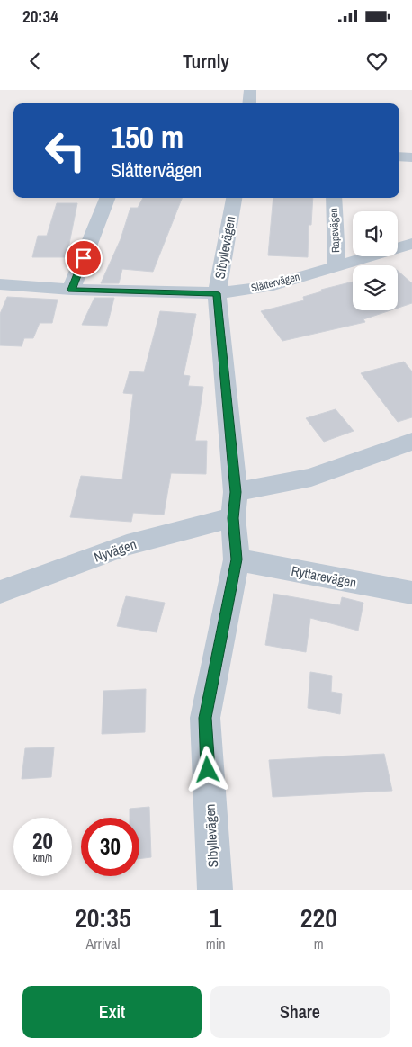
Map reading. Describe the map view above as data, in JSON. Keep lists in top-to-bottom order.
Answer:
{
  "streets": {
    "street": [
      "Rapsvägen",
      "Sibyllevägen",
      "Slåttervägen",
      "Nyvägen",
      "Ryttarevägen"
    ]
  },
  "crossings": [
    ["Rapsvägen", "Slåttervägen"],
    ["Sibyllevägen", "Slåttervägen"],
    ["Sibyllevägen", "Nyvägen"],
    ["Sibyllevägen", "Ryttarevägen"]
  ],
  "page": {
    "status": "20:34",
    "header": "Turnly",
    "turn": ["150 m", "Slåttervägen"],
    "speed": "20 km/h",
    "limit": "30",
    "eta": [
      "20:35",
      "Arrival",
      "1",
      "min",
      "220",
      "m"
    ],
    "buttons": ["Exit", "Share"]
  }
}
